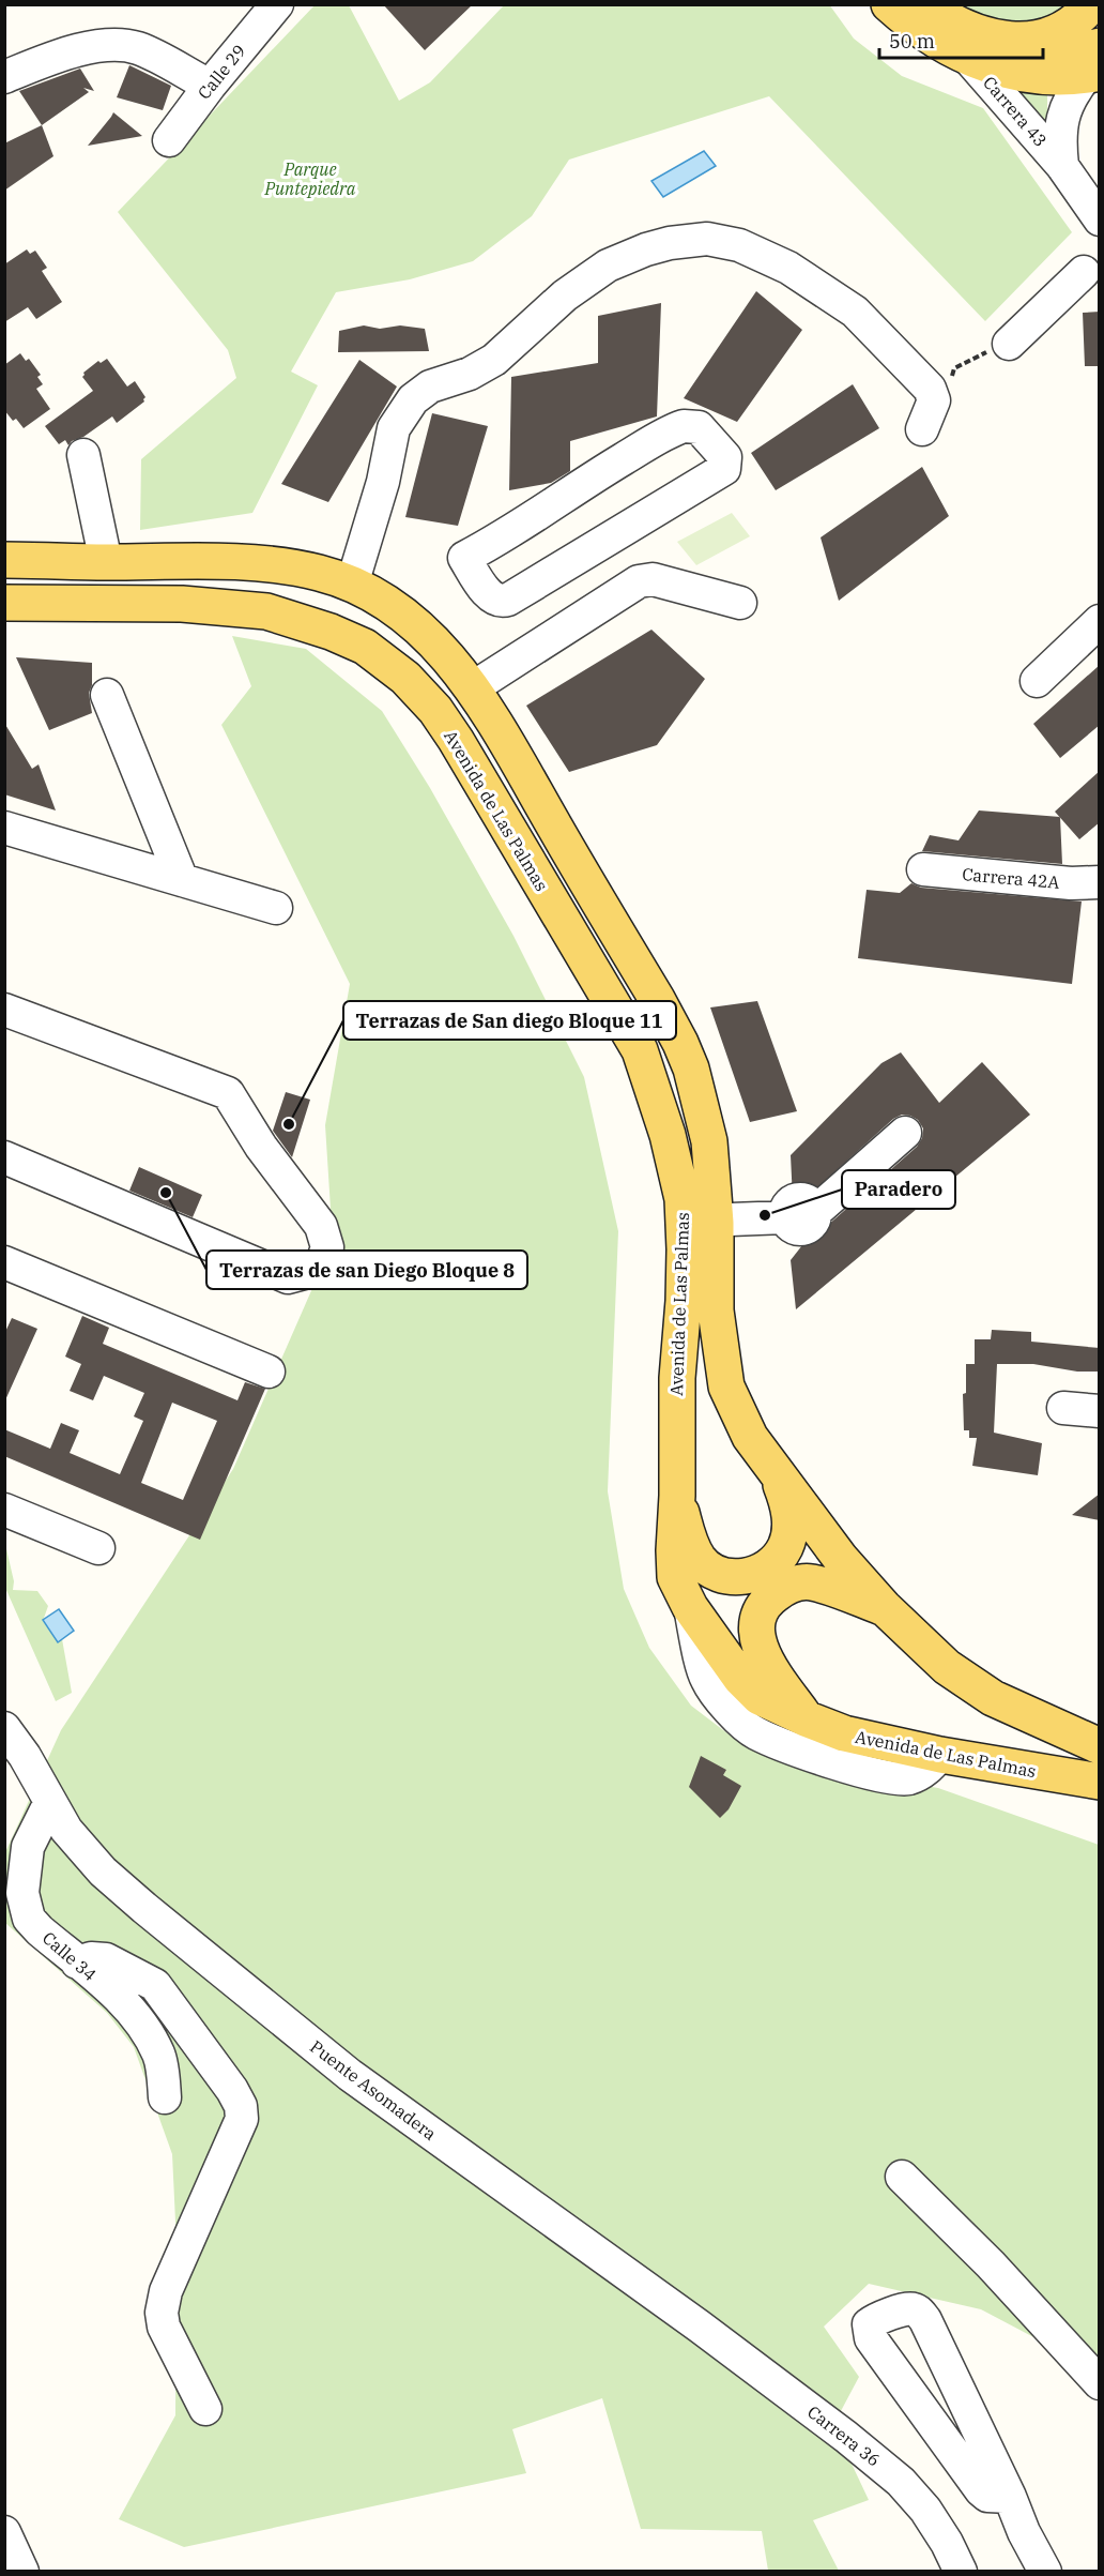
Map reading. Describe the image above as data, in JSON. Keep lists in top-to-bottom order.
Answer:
{
  "streets": {
    "main road": ["Avenida de Las Palmas"],
    "street": [
      "Calle 29",
      "Carrera 43",
      "Carrera 42A",
      "Calle 34",
      "Puente Asomadera",
      "Carrera 36"
    ]
  },
  "crossings": [
    ["Calle 34", "Puente Asomadera"],
    ["Puente Asomadera", "Carrera 36"]
  ],
  "parks": ["Parque Puntepiedra"],
  "places": ["Terrazas de San diego Bloque 11", "Terrazas de san Diego Bloque 8", "Paradero"],
  "scale_bar": "50 m"
}
